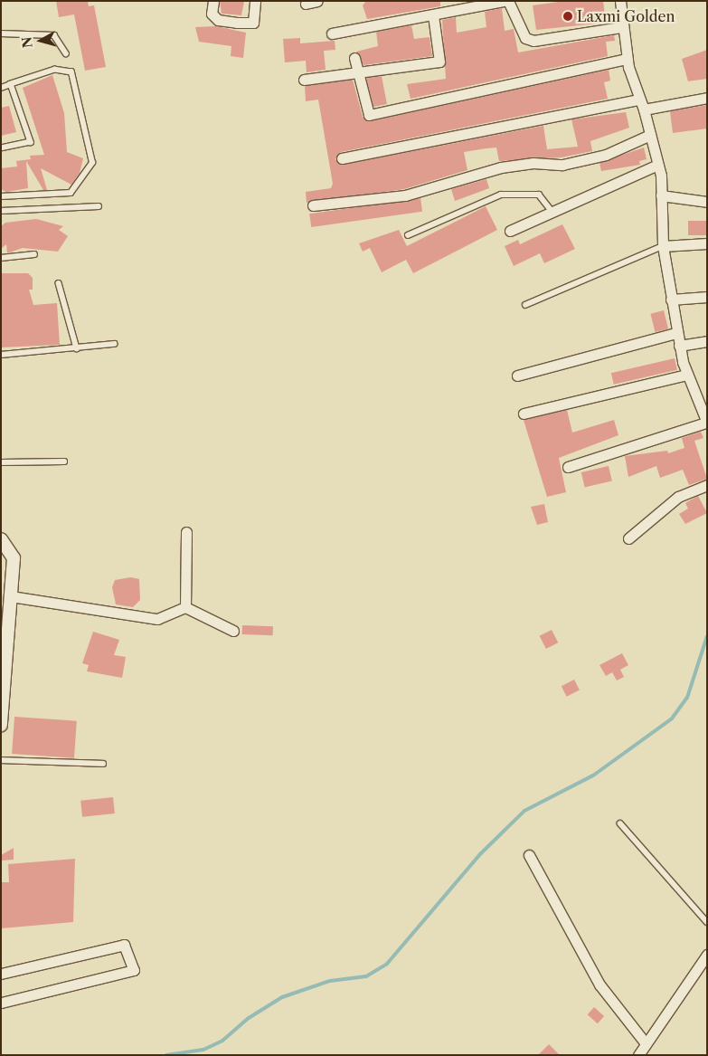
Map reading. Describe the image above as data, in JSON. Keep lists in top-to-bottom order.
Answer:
{
  "places": ["Laxmi Golden"],
  "north": "left"
}
